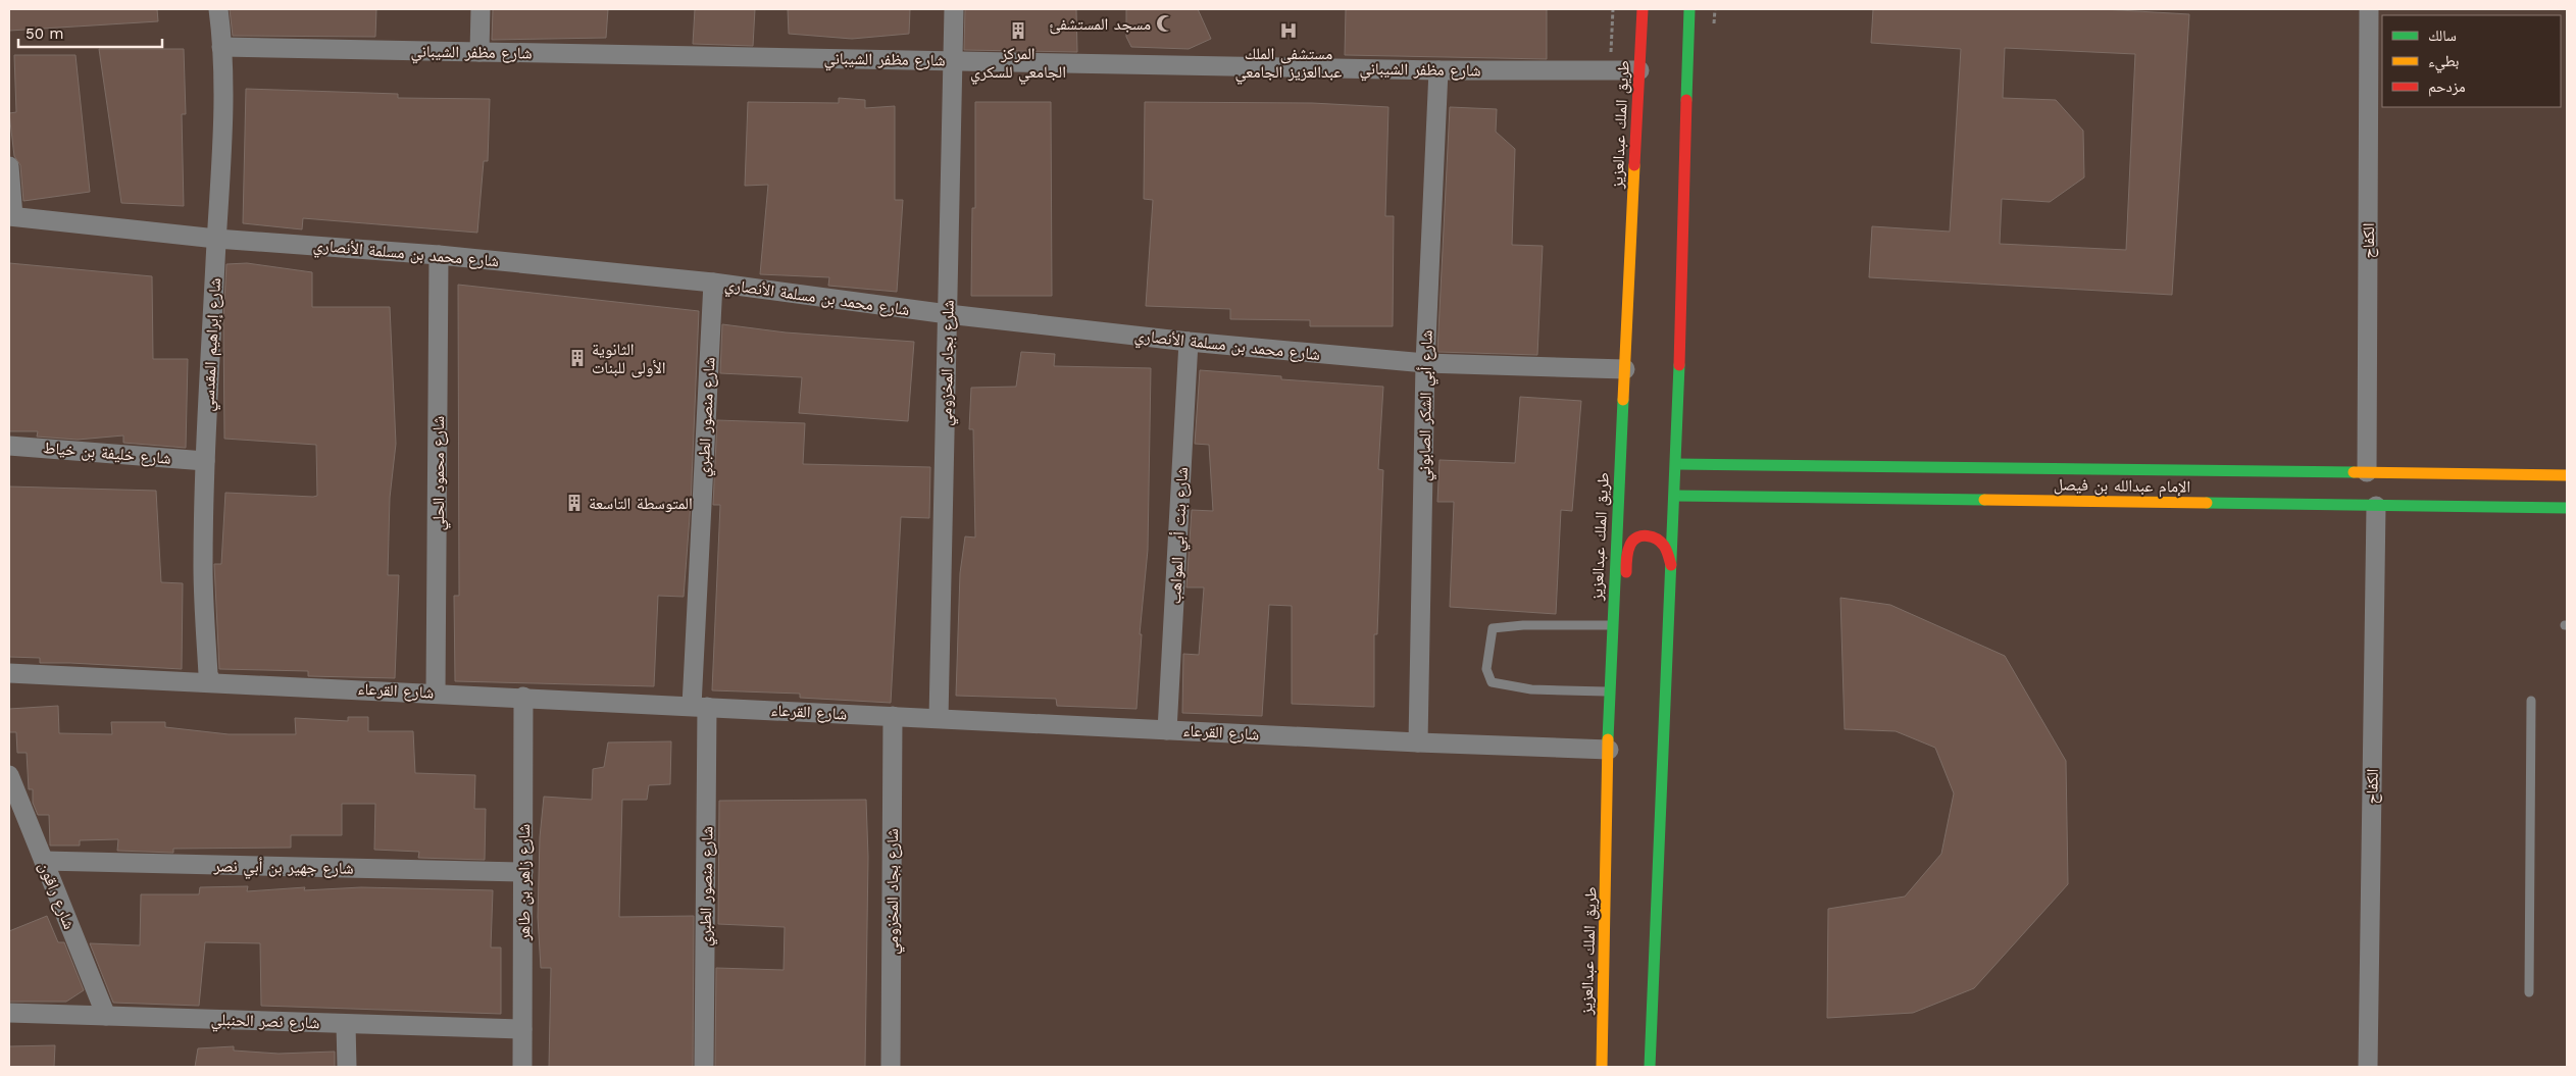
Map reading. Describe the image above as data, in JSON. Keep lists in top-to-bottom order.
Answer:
{
  "streets": {
    "main road": ["طريق الملك عبدالعزيز", "الإمام عبدالله بن فيصل"],
    "street": [
      "شارع مظفر الشيباني",
      "الكفاح",
      "شارع محمد بن مسلمة الأنصاري",
      "شارع إبراهيم المقدسي",
      "شلرع بجاد المخزومي",
      "شارع أبي الشكر الصابوني",
      "شارع منصور الطبري",
      "شارع خليفة بن خياط",
      "شارع محمود الحلي",
      "شارع بنت أبي المواهب",
      "شارع القرعاء",
      "شارع جهير بن أبي نصر",
      "شارع زاهر بن طاهر",
      "شارع بجاد المخزومي",
      "شارع راقون",
      "شارع نصر الحنبلي"
    ]
  },
  "crossings": [
    ["شارع مظفر الشيباني", "طريق الملك عبدالعزيز"],
    ["شارع مظفر الشيباني", "شارع إبراهيم المقدسي"],
    ["شارع مظفر الشيباني", "شلرع بجاد المخزومي"],
    ["شارع مظفر الشيباني", "شارع أبي الشكر الصابوني"],
    ["طريق الملك عبدالعزيز", "شارع محمد بن مسلمة الأنصاري"],
    ["طريق الملك عبدالعزيز", "شارع القرعاء"],
    ["الكفاح", "الإمام عبدالله بن فيصل"],
    ["شارع محمد بن مسلمة الأنصاري", "شارع إبراهيم المقدسي"],
    ["شارع محمد بن مسلمة الأنصاري", "شلرع بجاد المخزومي"],
    ["شارع محمد بن مسلمة الأنصاري", "شارع أبي الشكر الصابوني"],
    ["شارع محمد بن مسلمة الأنصاري", "شارع منصور الطبري"],
    ["شارع محمد بن مسلمة الأنصاري", "شارع محمود الحلي"],
    ["شارع محمد بن مسلمة الأنصاري", "شارع بنت أبي المواهب"],
    ["شارع إبراهيم المقدسي", "شارع خليفة بن خياط"],
    ["شارع إبراهيم المقدسي", "شارع القرعاء"],
    ["شلرع بجاد المخزومي", "شارع القرعاء"],
    ["شارع أبي الشكر الصابوني", "شارع القرعاء"],
    ["شارع منصور الطبري", "شارع القرعاء"],
    ["شارع محمود الحلي", "شارع القرعاء"],
    ["شارع بنت أبي المواهب", "شارع القرعاء"],
    ["شارع القرعاء", "شارع زاهر بن طاهر"],
    ["شارع القرعاء", "شارع بجاد المخزومي"],
    ["شارع جهير بن أبي نصر", "شارع زاهر بن طاهر"],
    ["شارع جهير بن أبي نصر", "شارع راقون"],
    ["شارع زاهر بن طاهر", "شارع نصر الحنبلي"],
    ["شارع راقون", "شارع نصر الحنبلي"]
  ],
  "places": {
    "mosque": ["مسجد المستشفئ"],
    "building": ["المركز الجامعي للسكري", "الثانوية الأولى للبنات", "المتوسطة التاسعة"],
    "hospital": ["مستشفى الملك عبدالعزيز الجامعي"]
  },
  "legend": ["سالك", "بطيء", "مزدحم"],
  "scale_bar": "50 m"
}
